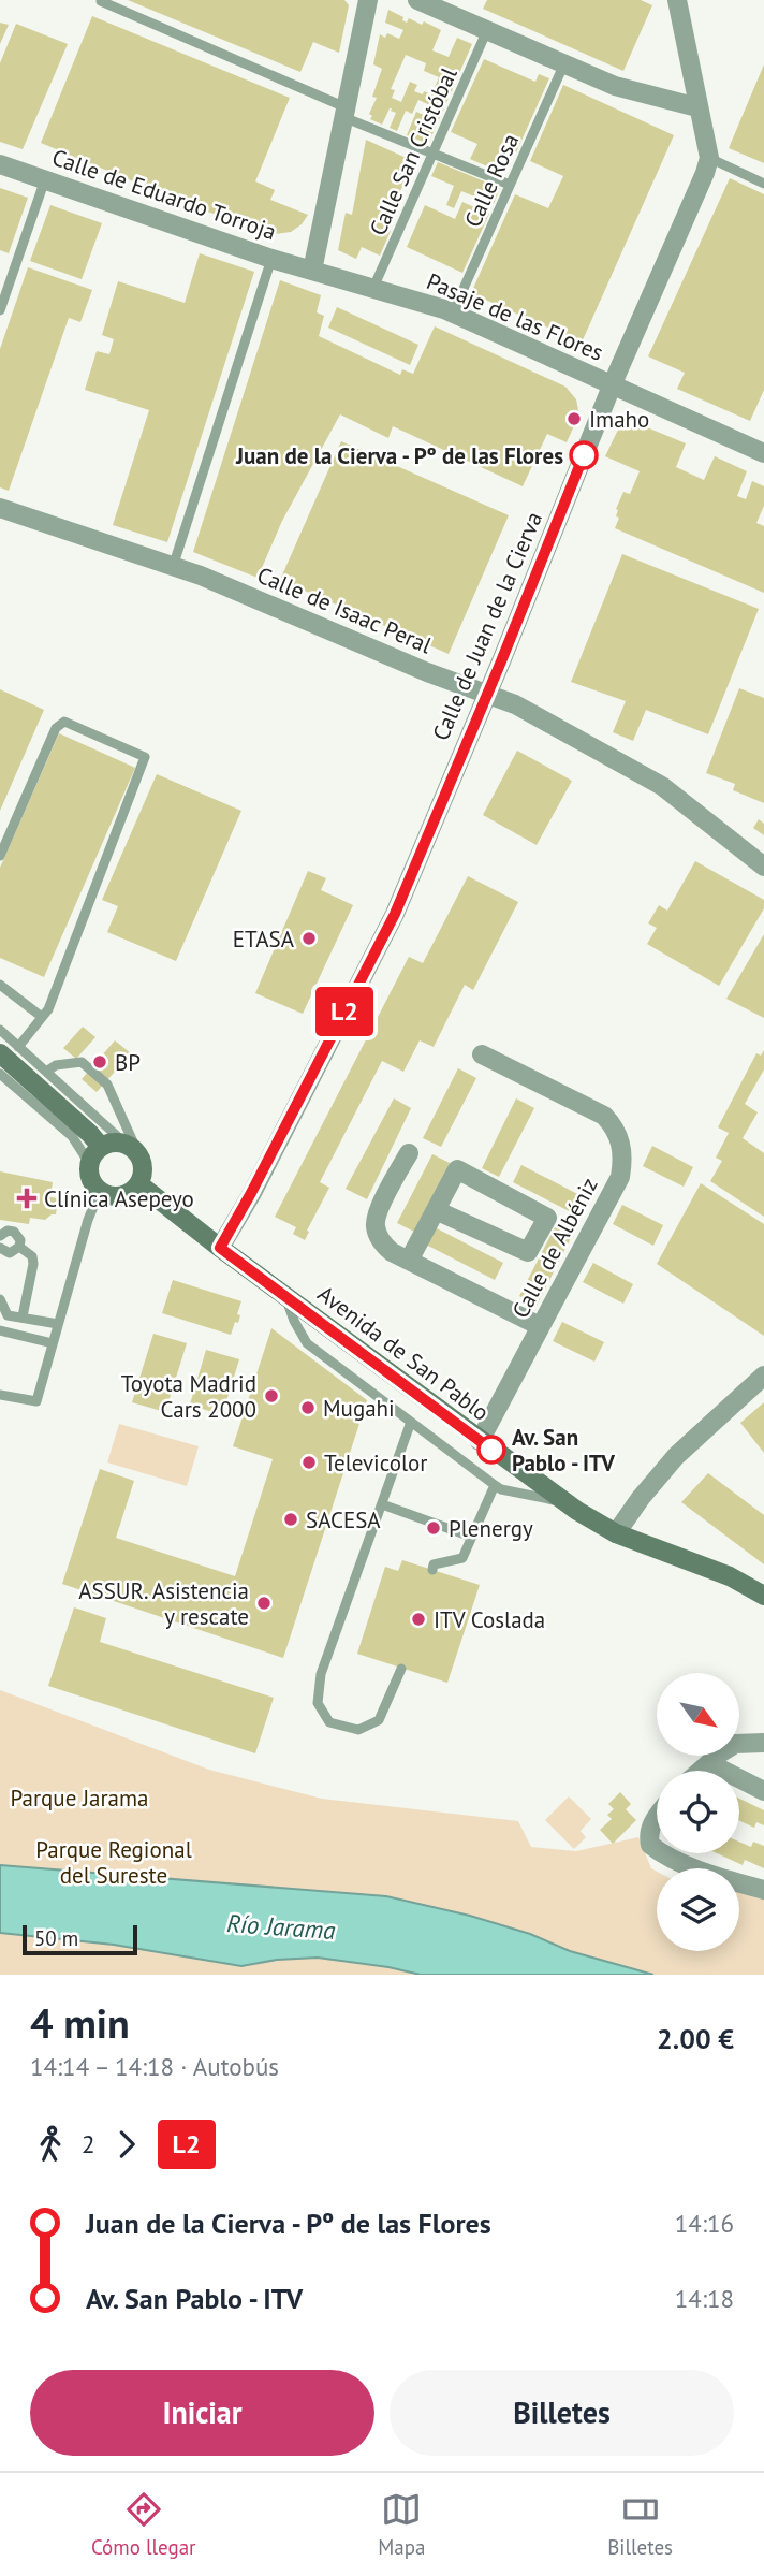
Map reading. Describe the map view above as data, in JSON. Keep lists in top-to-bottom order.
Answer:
{
  "streets": {
    "street": [
      "Calle de Eduardo Torroja",
      "Pasaje de las Flores",
      "Calle de Isaac Peral",
      "Calle de Juan de la Cierva",
      "Calle de Albéniz",
      "Avenida de San Pablo"
    ],
    "lane": ["Calle San Cristóbal", "Calle Rosa"]
  },
  "crossings": [
    ["Calle San Cristóbal", "Pasaje de las Flores"],
    ["Calle Rosa", "Pasaje de las Flores"],
    ["Calle de Eduardo Torroja", "Pasaje de las Flores"],
    ["Pasaje de las Flores", "Calle de Juan de la Cierva"],
    ["Calle de Isaac Peral", "Calle de Juan de la Cierva"],
    ["Calle de Juan de la Cierva", "Avenida de San Pablo"],
    ["Calle de Albéniz", "Avenida de San Pablo"]
  ],
  "water": ["Río Jarama"],
  "parks": ["Parque Jarama", "Parque Regional del Sureste"],
  "places": {
    "other": [
      "Imaho",
      "Juan de la Cierva - Pº de las Flores",
      "ETASA",
      "BP",
      "Toyota Madrid Cars 2000",
      "Mugahi",
      "Av. San Pablo - ITV",
      "Televicolor",
      "SACESA",
      "Plenergy",
      "ASSUR. Asistencia y rescate",
      "ITV Coslada"
    ],
    "health": ["Clínica Asepeyo"]
  },
  "lines": ["bus line L2"],
  "scale_bar": "50 m",
  "north": "bottom right",
  "page": {
    "on_map": "L2",
    "scale": "50 m",
    "heading": ["4 min", "14:14 – 14:18 · Autobús", "2.00 €"],
    "legs": ["2", "L2"],
    "list": [
      {
        "name": "Juan de la Cierva - Pº de las Flores",
        "value": "14:16"
      },
      {
        "name": "Av. San Pablo - ITV",
        "value": "14:18"
      }
    ],
    "buttons": ["Iniciar", "Billetes"],
    "tabs": ["Cómo llegar", "Mapa", "Billetes"]
  }
}
